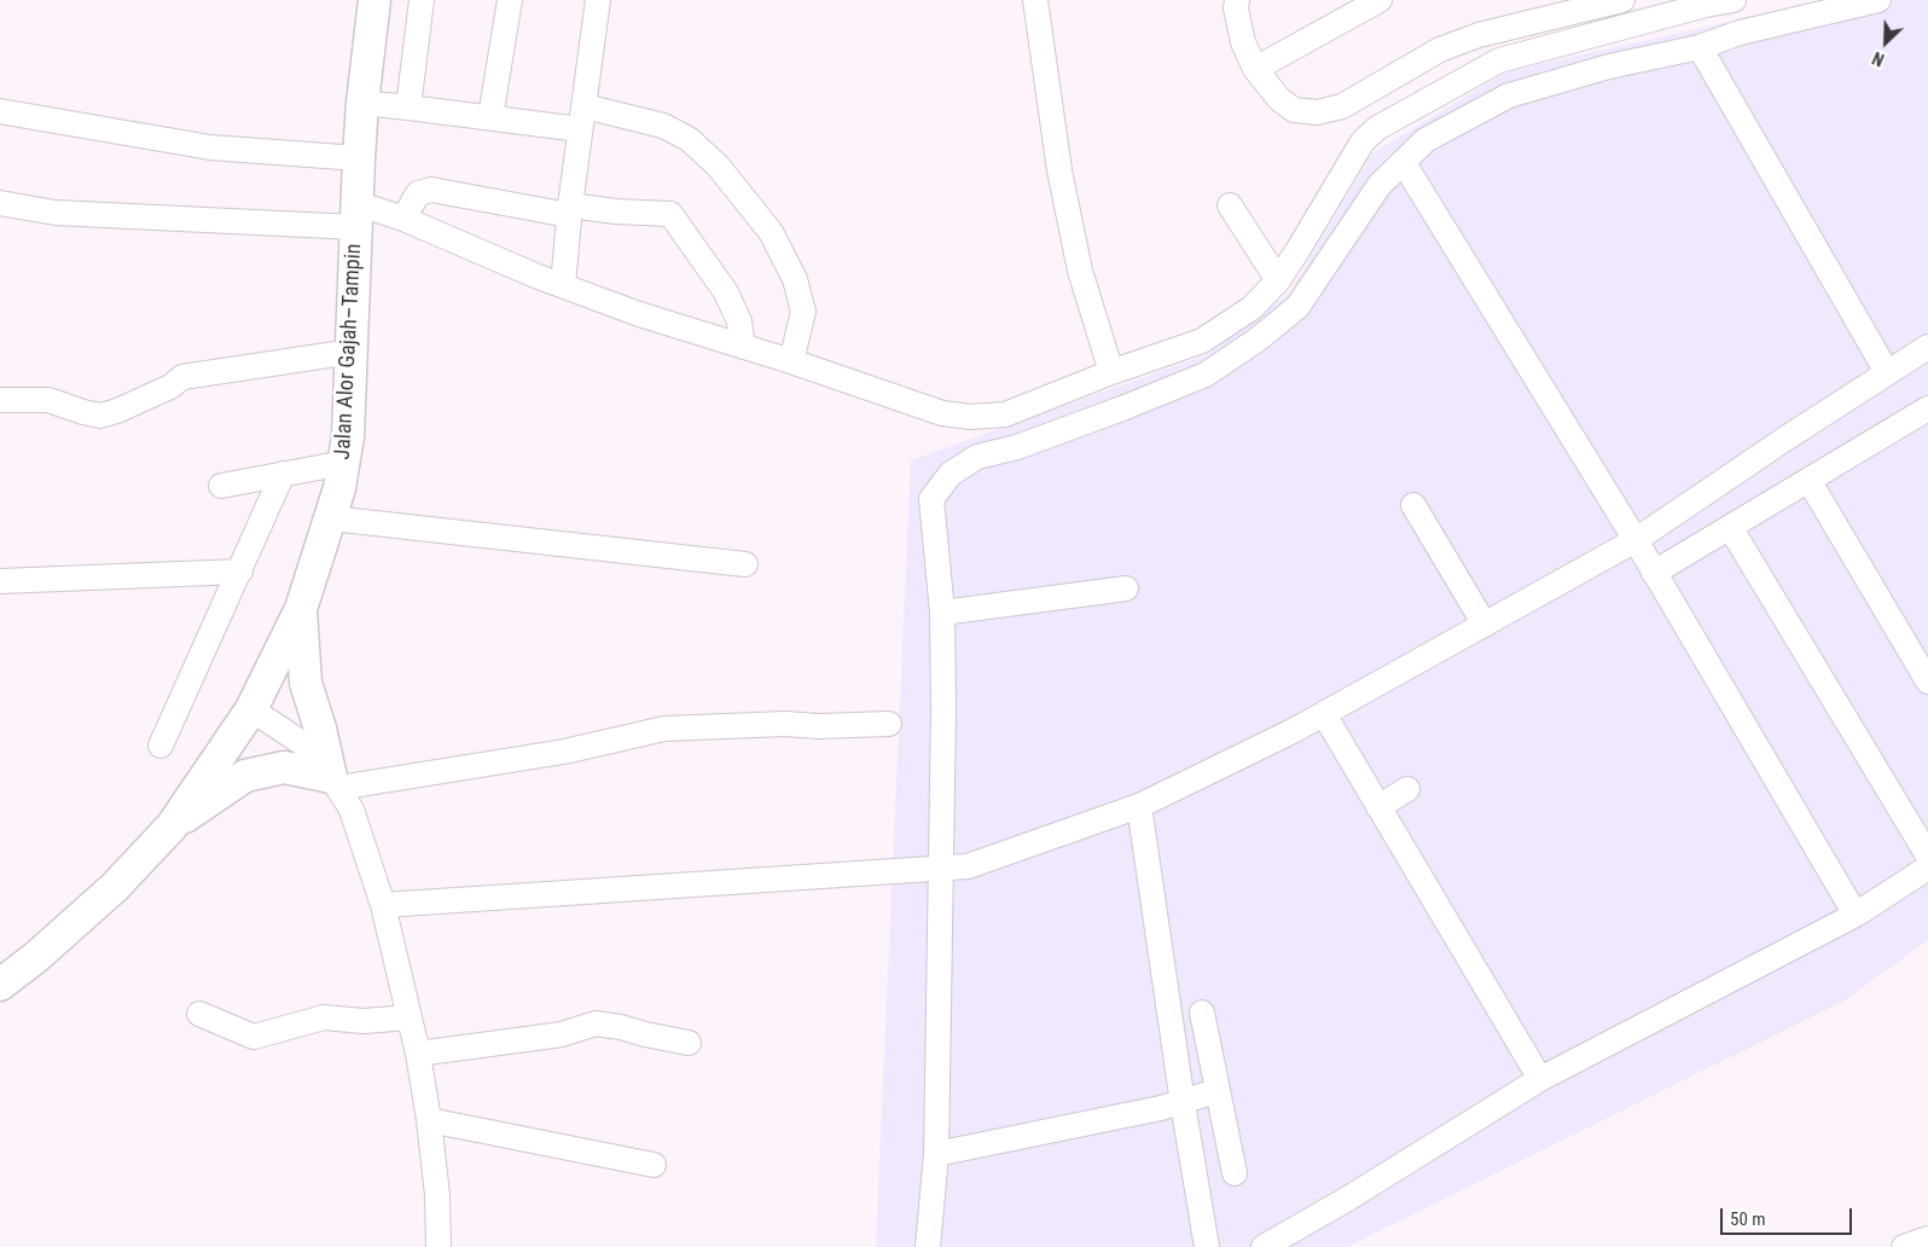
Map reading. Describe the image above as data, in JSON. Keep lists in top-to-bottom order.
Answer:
{
  "streets": {
    "main road": ["Jalan Alor Gajah–Tampin"]
  },
  "scale_bar": "50 m",
  "north": "bottom left"
}
